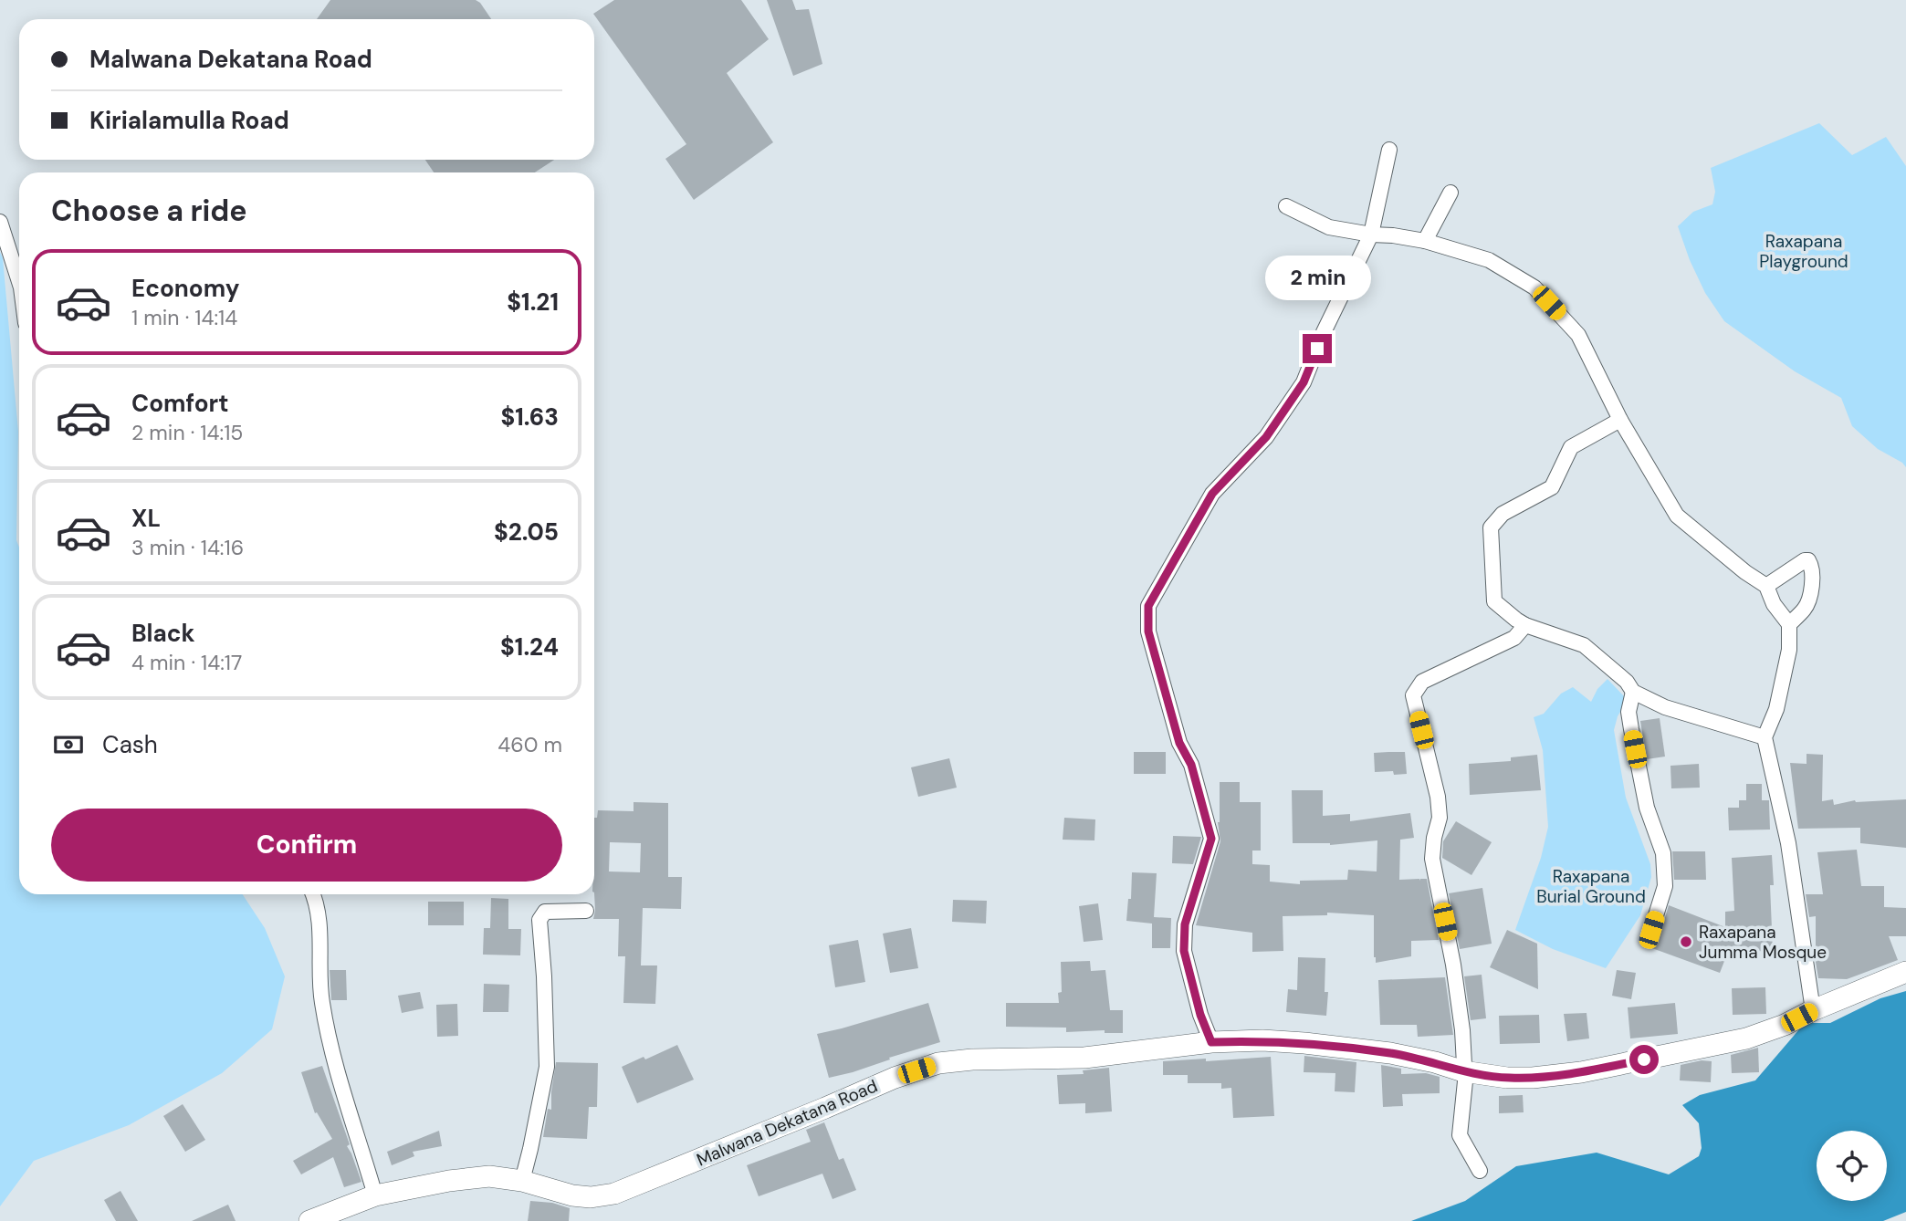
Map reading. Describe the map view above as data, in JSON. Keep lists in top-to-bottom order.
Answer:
{
  "streets": {
    "main road": ["Malwana Dekatana Road"]
  },
  "parks": ["Raxapana Playground", "Raxapana Burial Ground"],
  "places": ["Raxapana Jumma Mosque"],
  "page": {
    "banner": ["Malwana Dekatana Road", "Kirialamulla Road"],
    "heading": "Choose a ride",
    "list": [
      {
        "name": "Economy",
        "note": "1 min · 14:14",
        "value": "$1.21"
      },
      {
        "name": "Comfort",
        "note": "2 min · 14:15",
        "value": "$1.63"
      },
      {
        "name": "XL",
        "note": "3 min · 14:16",
        "value": "$2.05"
      },
      {
        "name": "Black",
        "note": "4 min · 14:17",
        "value": "$1.24"
      }
    ],
    "bubble": "2 min",
    "pay": ["Cash", "460 m"],
    "buttons": "Confirm"
  }
}
